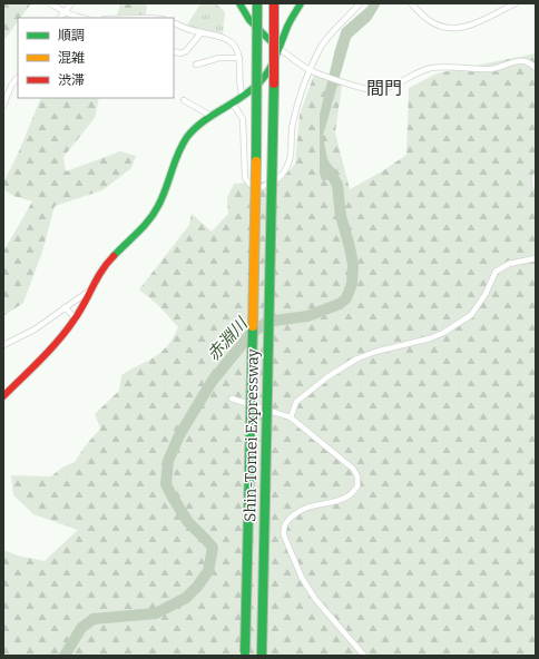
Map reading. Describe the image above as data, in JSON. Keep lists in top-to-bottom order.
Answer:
{
  "streets": {
    "main road": ["Shin-Tomei Expressway"]
  },
  "districts": ["間門"],
  "water": ["赤淵川"],
  "legend": ["順調", "混雑", "渋滞"]
}
